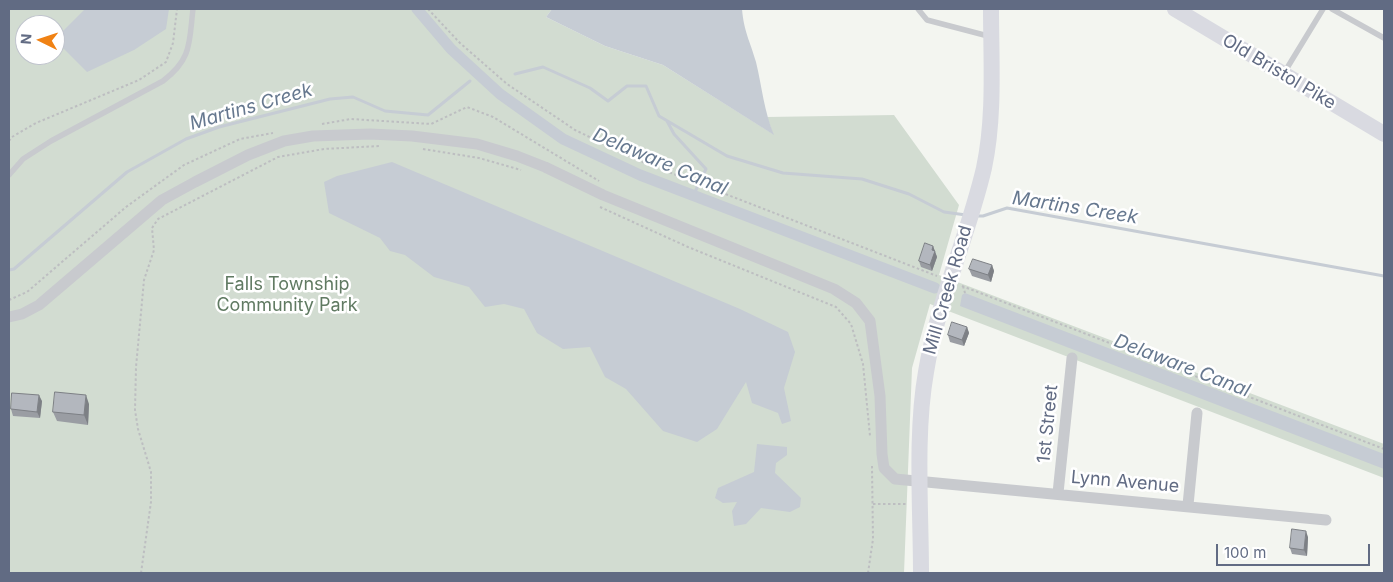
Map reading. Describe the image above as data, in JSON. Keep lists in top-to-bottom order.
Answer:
{
  "streets": {
    "main road": ["Old Bristol Pike", "Mill Creek Road"],
    "street": ["1st Street", "Lynn Avenue"]
  },
  "crossings": [
    ["Mill Creek Road", "Lynn Avenue"],
    ["1st Street", "Lynn Avenue"]
  ],
  "water": ["Martins Creek", "Delaware Canal"],
  "parks": ["Falls Township Community Park"],
  "scale_bar": "100 m",
  "north": "left"
}
